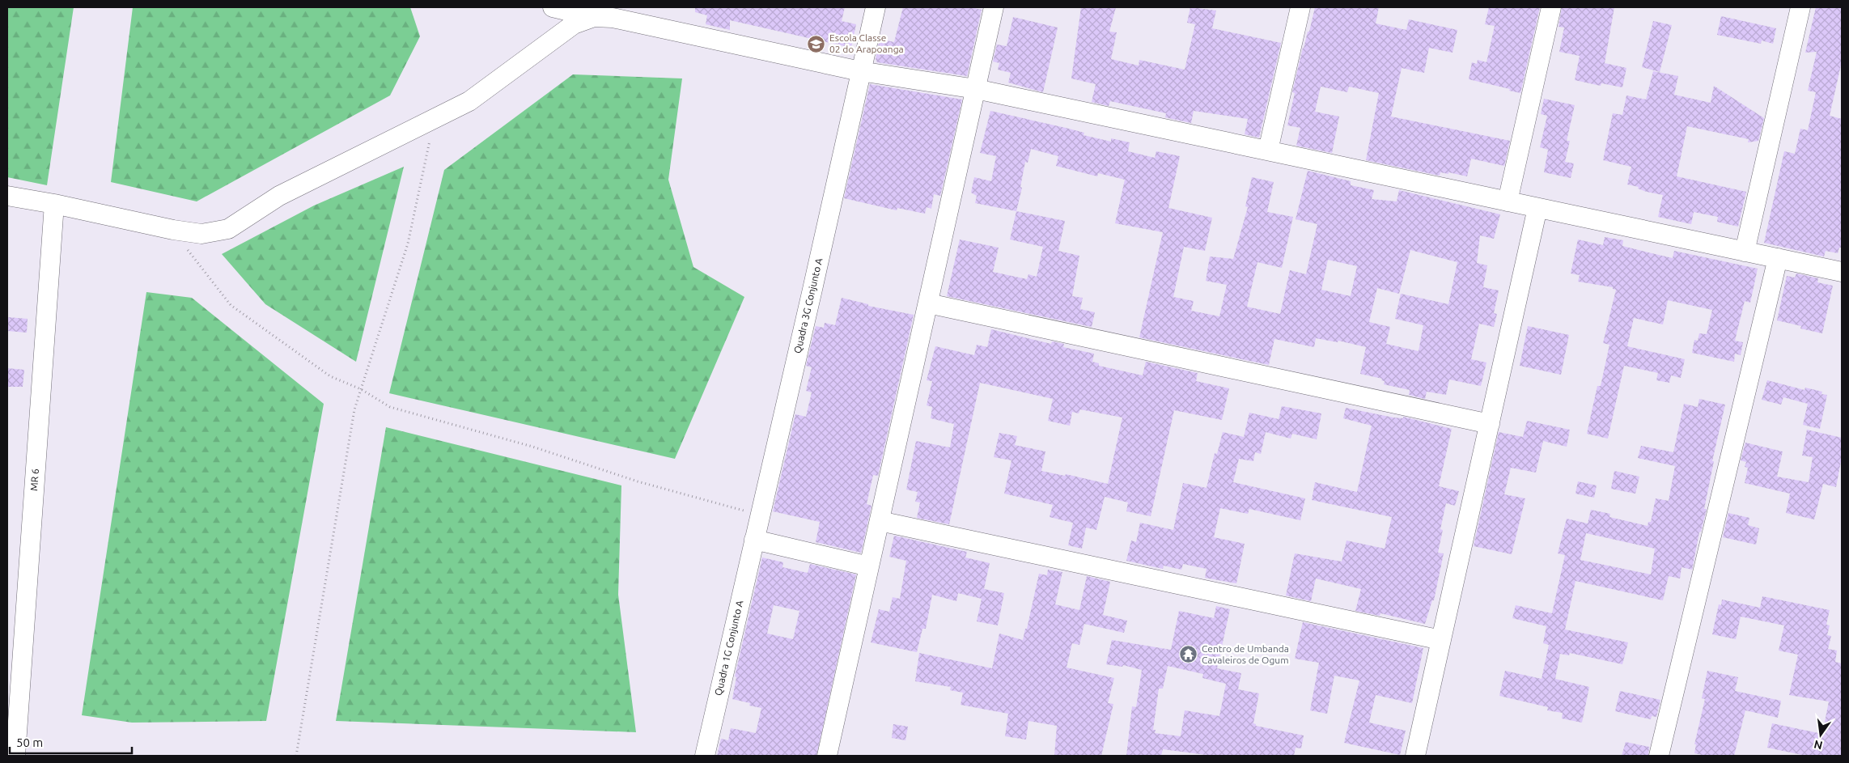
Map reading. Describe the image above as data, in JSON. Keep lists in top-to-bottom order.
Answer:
{
  "streets": {
    "street": ["Quadra 3G Conjunto A", "MR 6", "Quadra 1G Conjunto A"]
  },
  "crossings": [
    ["Quadra 3G Conjunto A", "Quadra 1G Conjunto A"]
  ],
  "places": {
    "school or university": ["Escola Classe 02 do Arapoanga"],
    "temple": ["Centro de Umbanda Cavaleiros de Ogum"]
  },
  "scale_bar": "50 m",
  "north": "bottom"
}
